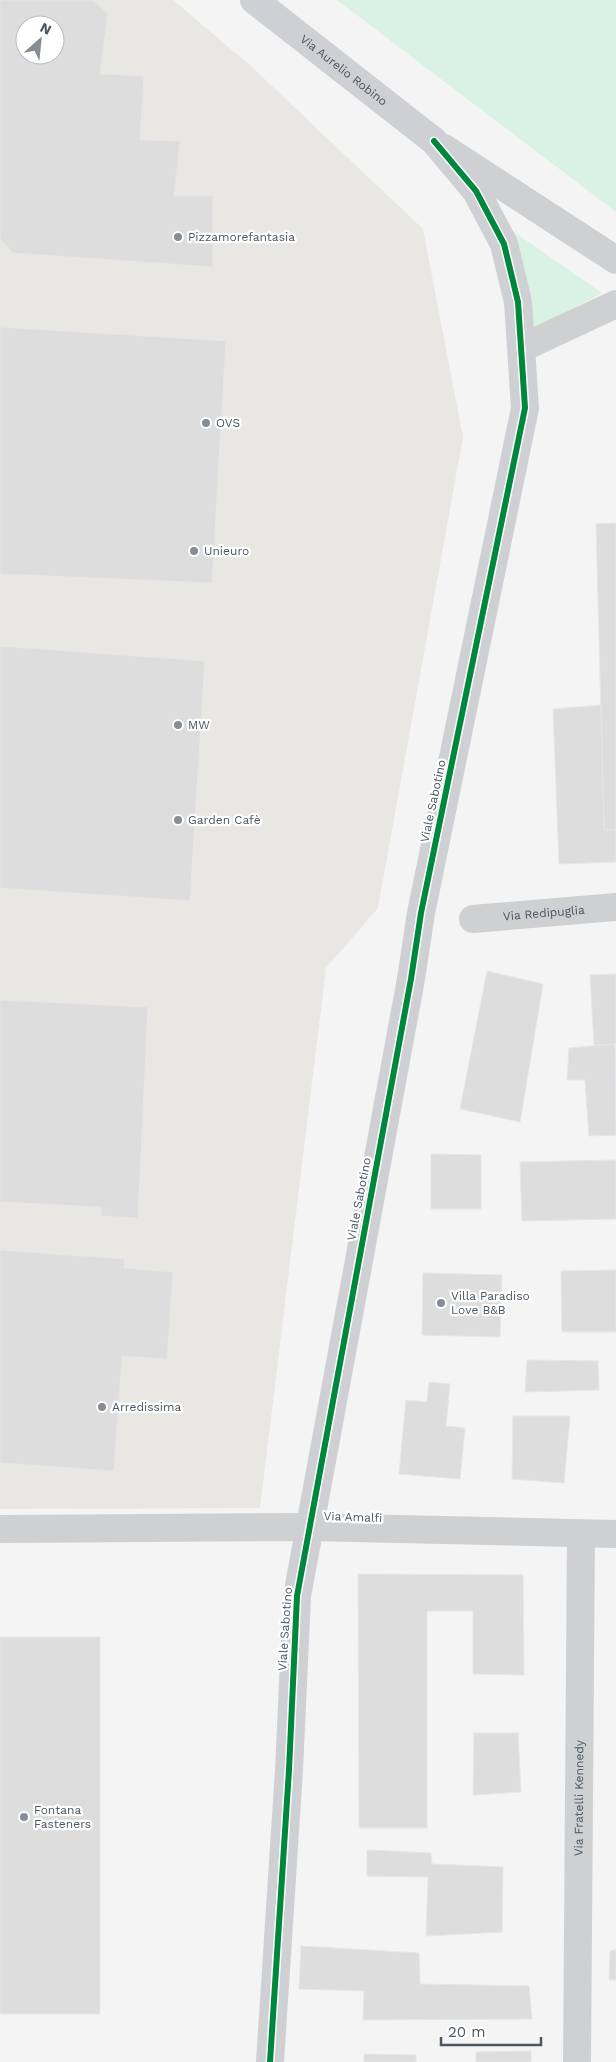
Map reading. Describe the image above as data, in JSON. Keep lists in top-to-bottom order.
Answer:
{
  "streets": {
    "street": [
      "Via Aurelio Robino",
      "Viale Sabotino",
      "Via Redipuglia",
      "Via Amalfi",
      "Via Fratelli Kennedy"
    ]
  },
  "crossings": [
    ["Via Aurelio Robino", "Viale Sabotino"],
    ["Viale Sabotino", "Via Amalfi"],
    ["Via Amalfi", "Via Fratelli Kennedy"]
  ],
  "places": [
    "Pizzamorefantasia",
    "OVS",
    "Unieuro",
    "MW",
    "Garden Cafè",
    "Villa Paradiso Love B&B",
    "Arredissima",
    "Fontana Fasteners"
  ],
  "scale_bar": "20 m",
  "north": "top right"
}
